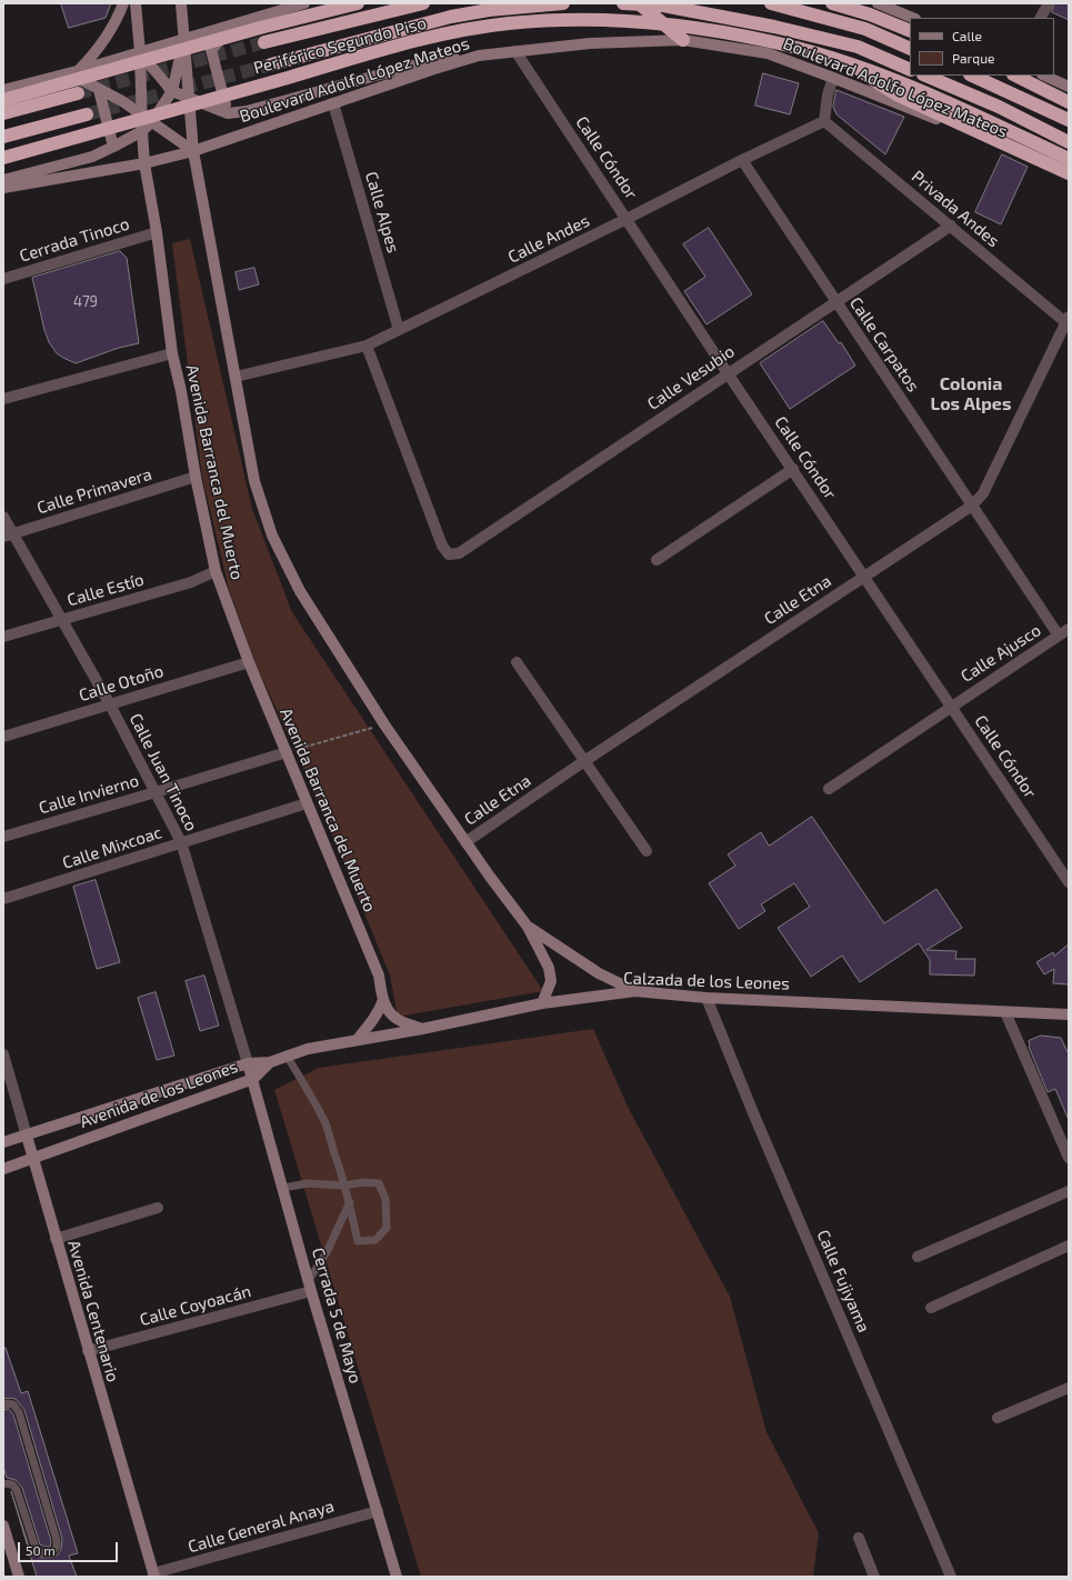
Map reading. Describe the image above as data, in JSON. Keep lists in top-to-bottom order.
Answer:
{
  "streets": {
    "highway": ["Periférico Segundo Piso"],
    "main road": [
      "Boulevard Adolfo López Mateos",
      "Avenida Barranca del Muerto",
      "Calzada de los Leones",
      "Avenida de los Leones",
      "Avenida Centenario",
      "Cerrada 5 de Mayo"
    ],
    "street": [
      "Calle Cóndor",
      "Privada Andes",
      "Calle Alpes",
      "Calle Andes",
      "Cerrada Tinoco",
      "Calle Carpatos",
      "Calle Vesubio",
      "Calle Primavera",
      "Calle Estío",
      "Calle Etna",
      "Calle Ajusco",
      "Calle Otoño",
      "Calle Juan Tinoco",
      "Calle Invierno",
      "Calle Mixcoac",
      "Calle Fujiyama",
      "Calle Coyoacán",
      "Calle General Anaya"
    ]
  },
  "crossings": [
    ["Boulevard Adolfo López Mateos", "Calle Cóndor"],
    ["Boulevard Adolfo López Mateos", "Calle Alpes"],
    ["Boulevard Adolfo López Mateos", "Avenida Barranca del Muerto"],
    ["Calle Cóndor", "Calle Andes"],
    ["Calle Cóndor", "Calle Vesubio"],
    ["Calle Cóndor", "Calle Etna"],
    ["Calle Cóndor", "Calle Ajusco"],
    ["Privada Andes", "Calle Andes"],
    ["Privada Andes", "Calle Vesubio"],
    ["Privada Andes", "Calle Etna"],
    ["Calle Alpes", "Calle Andes"],
    ["Calle Andes", "Calle Carpatos"],
    ["Calle Andes", "Calle Vesubio"],
    ["Cerrada Tinoco", "Avenida Barranca del Muerto"],
    ["Calle Carpatos", "Calle Vesubio"],
    ["Calle Carpatos", "Calle Etna"],
    ["Calle Carpatos", "Calle Ajusco"],
    ["Avenida Barranca del Muerto", "Calle Primavera"],
    ["Avenida Barranca del Muerto", "Calle Estío"],
    ["Avenida Barranca del Muerto", "Calle Otoño"],
    ["Avenida Barranca del Muerto", "Calle Invierno"],
    ["Avenida Barranca del Muerto", "Calle Mixcoac"],
    ["Avenida Barranca del Muerto", "Calzada de los Leones"],
    ["Calle Primavera", "Calle Juan Tinoco"],
    ["Calle Estío", "Calle Juan Tinoco"],
    ["Calle Otoño", "Calle Juan Tinoco"],
    ["Calle Juan Tinoco", "Calle Invierno"],
    ["Calle Juan Tinoco", "Calle Mixcoac"],
    ["Calle Juan Tinoco", "Avenida de los Leones"],
    ["Calle Juan Tinoco", "Cerrada 5 de Mayo"],
    ["Calzada de los Leones", "Avenida de los Leones"],
    ["Calzada de los Leones", "Calle Fujiyama"],
    ["Avenida de los Leones", "Avenida Centenario"],
    ["Avenida de los Leones", "Cerrada 5 de Mayo"],
    ["Calle Coyoacán", "Avenida Centenario"],
    ["Calle Coyoacán", "Cerrada 5 de Mayo"],
    ["Avenida Centenario", "Calle General Anaya"],
    ["Cerrada 5 de Mayo", "Calle General Anaya"]
  ],
  "districts": ["Colonia Los Alpes"],
  "house_numbers": ["479"],
  "legend": ["Calle", "Parque"],
  "scale_bar": "50 m"
}
